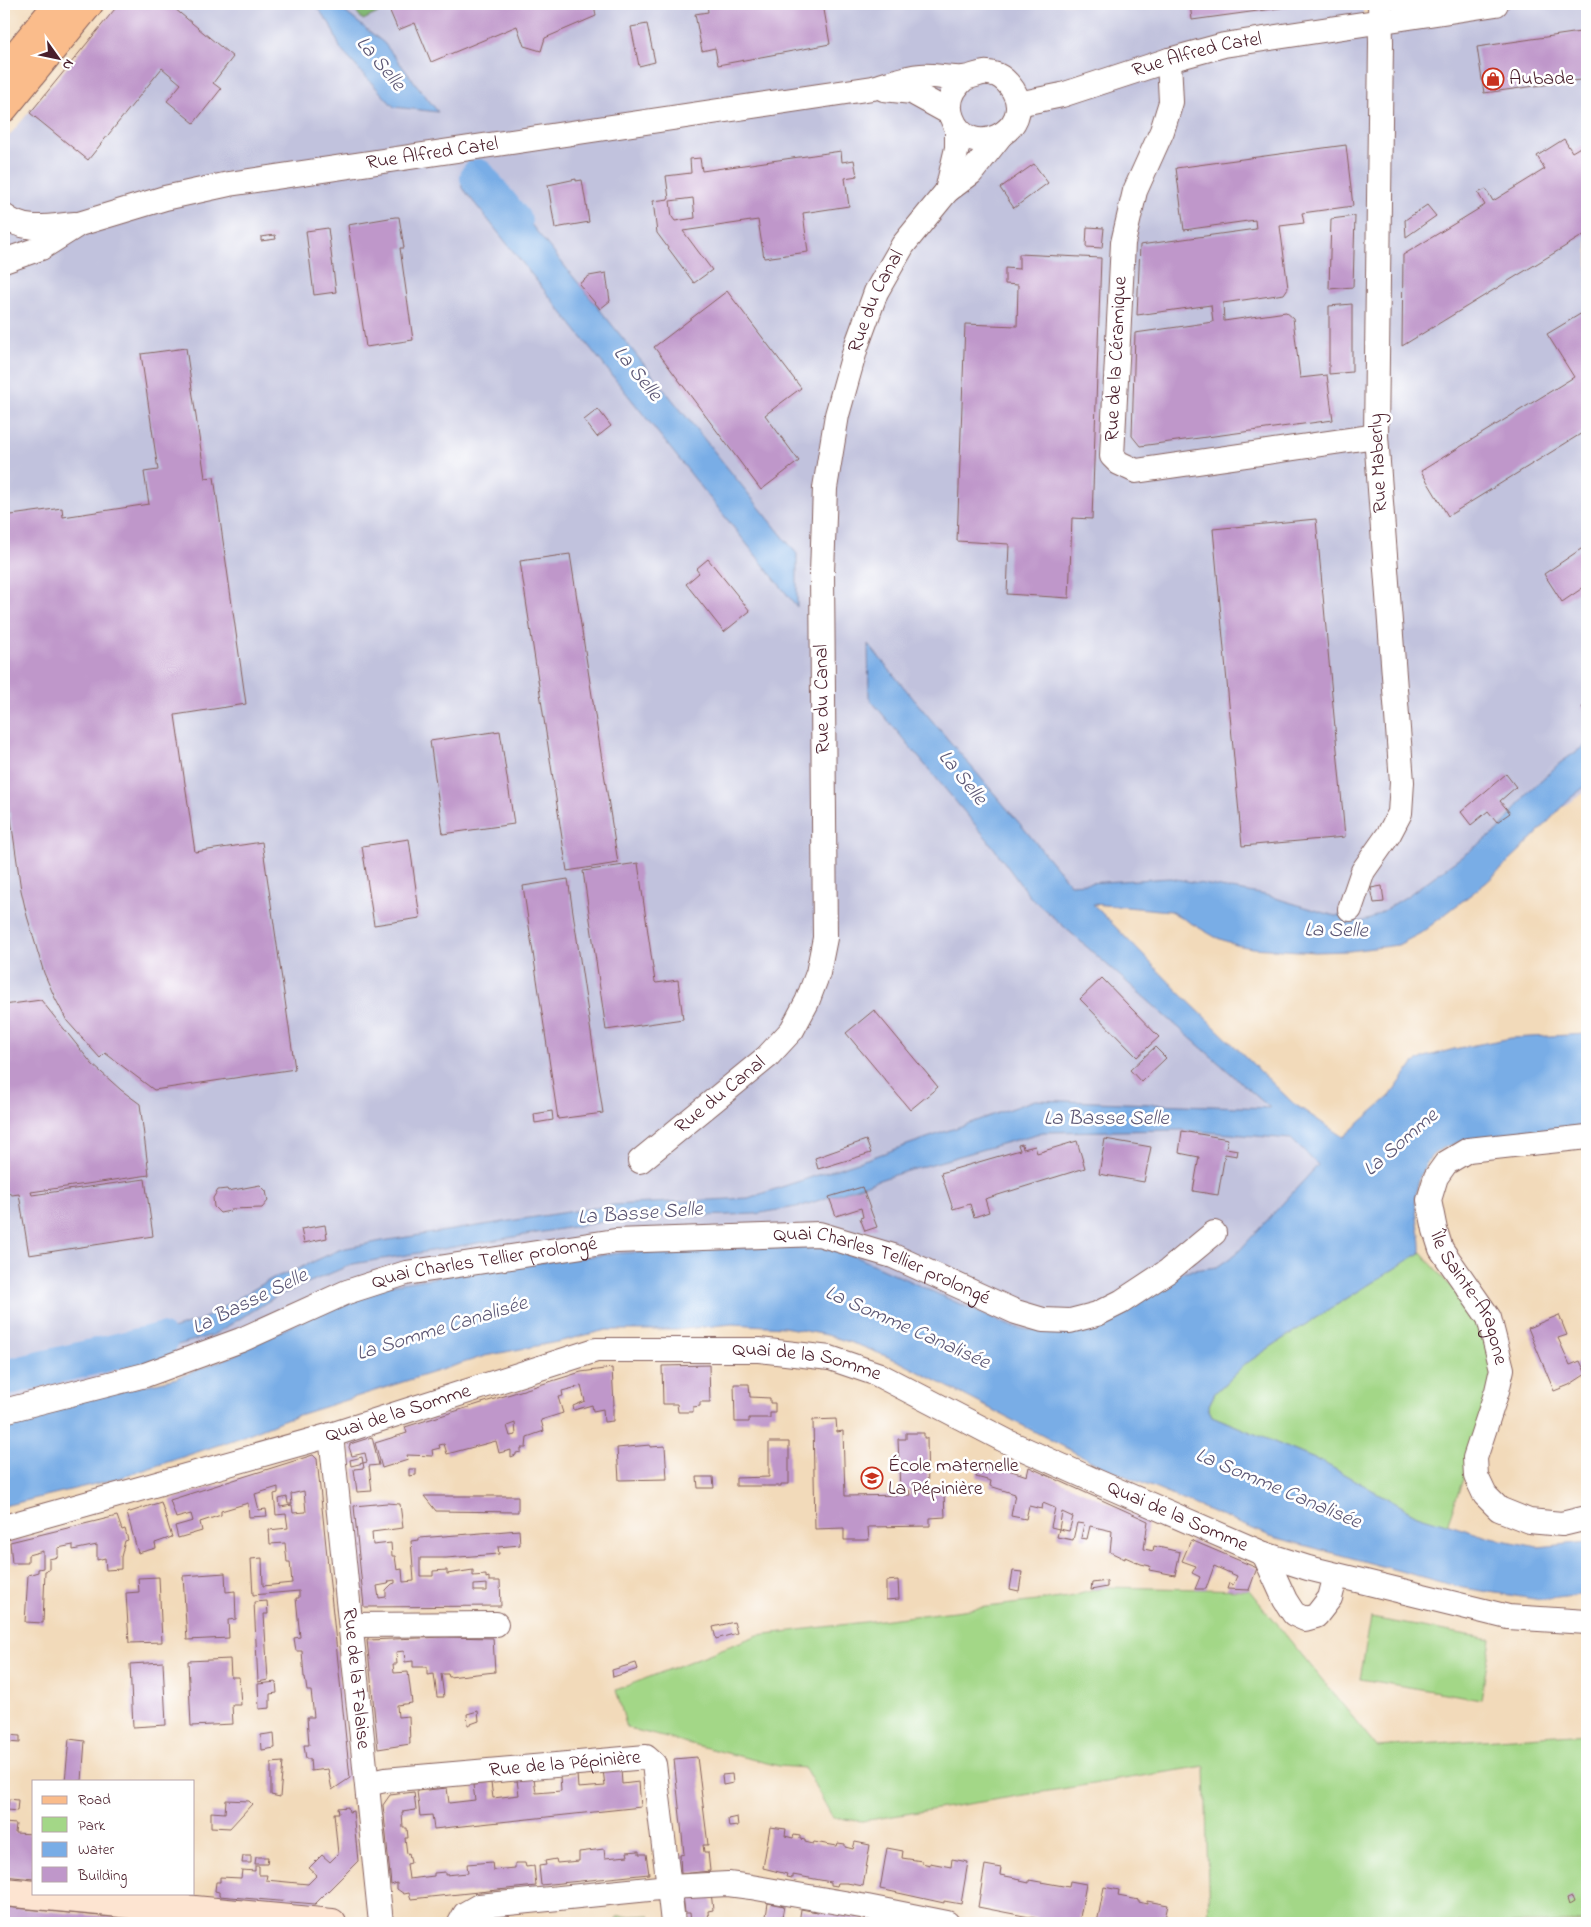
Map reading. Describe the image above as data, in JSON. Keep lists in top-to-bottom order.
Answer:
{
  "streets": {
    "street": [
      "Rue Alfred Catel",
      "Rue du Canal",
      "Rue de la Céramique",
      "Rue Maberly",
      "Quai Charles Tellier prolongé",
      "Île Sainte-Aragone",
      "Quai de la Somme",
      "Rue de la Falaise",
      "Rue de la Pépinière"
    ]
  },
  "crossings": [
    ["Rue Alfred Catel", "Rue du Canal"],
    ["Rue Alfred Catel", "Rue de la Céramique"],
    ["Rue Alfred Catel", "Rue Maberly"],
    ["Rue de la Céramique", "Rue Maberly"],
    ["Quai de la Somme", "Rue de la Falaise"],
    ["Rue de la Falaise", "Rue de la Pépinière"]
  ],
  "water": [
    "La Selle",
    "La Basse Selle",
    "La Somme",
    "La Somme Canalisée"
  ],
  "places": {
    "shop": ["Aubade"],
    "school or university": ["École maternelle La Pépinière"]
  },
  "legend": [
    "Road",
    "Park",
    "Water",
    "Building"
  ],
  "north": "bottom right"
}
